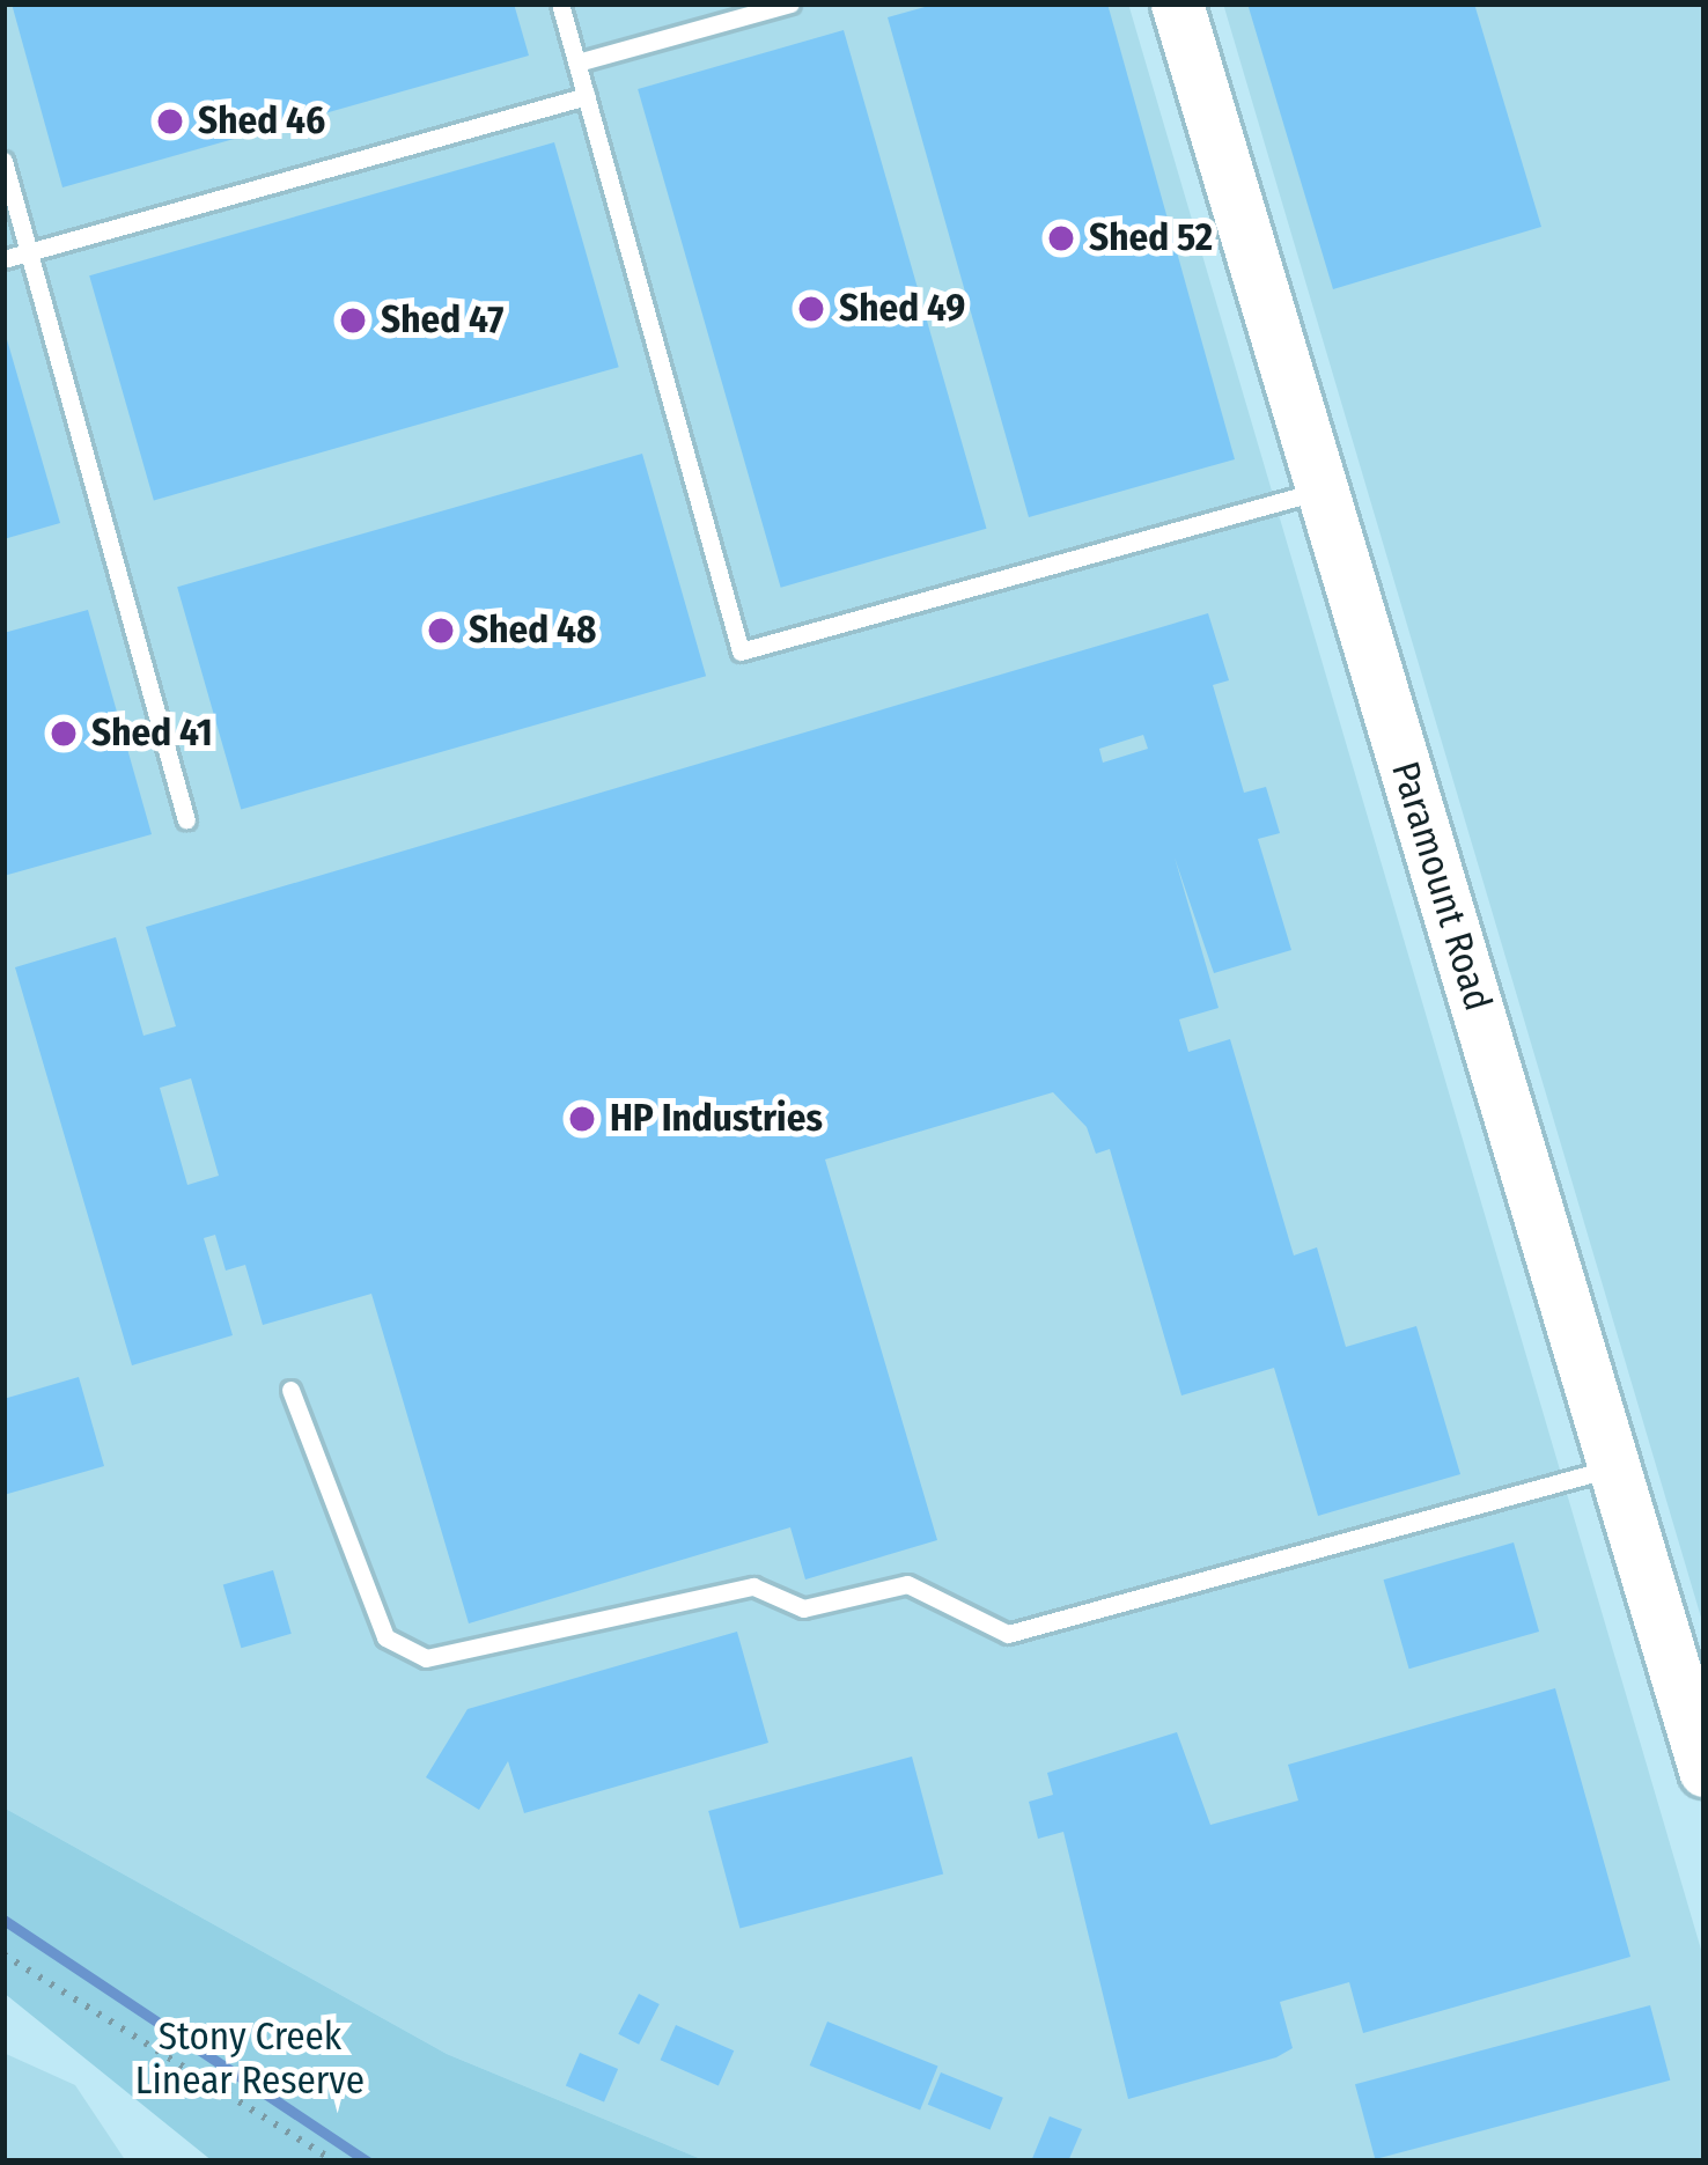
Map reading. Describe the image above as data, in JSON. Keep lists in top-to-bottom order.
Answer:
{
  "streets": {
    "main road": ["Paramount Road"]
  },
  "parks": ["Stony Creek Linear Reserve"],
  "places": [
    "Shed 46",
    "Shed 52",
    "Shed 49",
    "Shed 47",
    "Shed 48",
    "Shed 41",
    "HP Industries"
  ]
}
